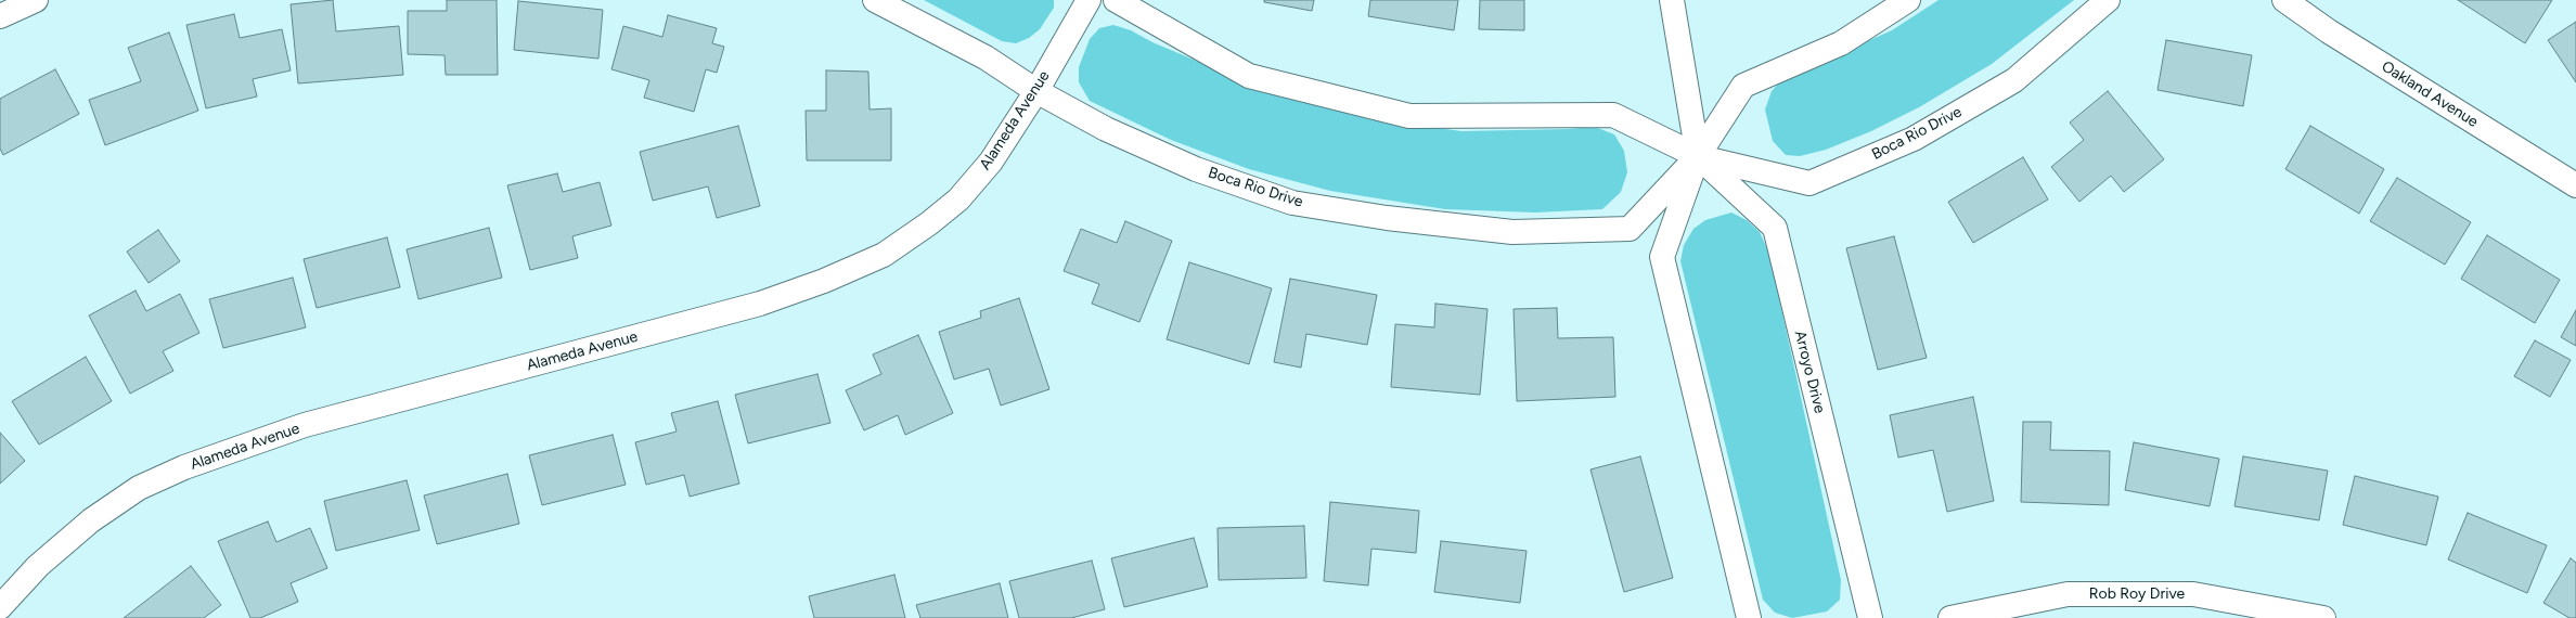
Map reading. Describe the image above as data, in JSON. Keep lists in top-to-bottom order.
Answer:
{
  "streets": {
    "street": [
      "Oakland Avenue",
      "Alameda Avenue",
      "Boca Rio Drive",
      "Arroyo Drive",
      "Rob Roy Drive"
    ]
  },
  "crossings": [
    ["Alameda Avenue", "Boca Rio Drive"],
    ["Boca Rio Drive", "Arroyo Drive"]
  ]
}
